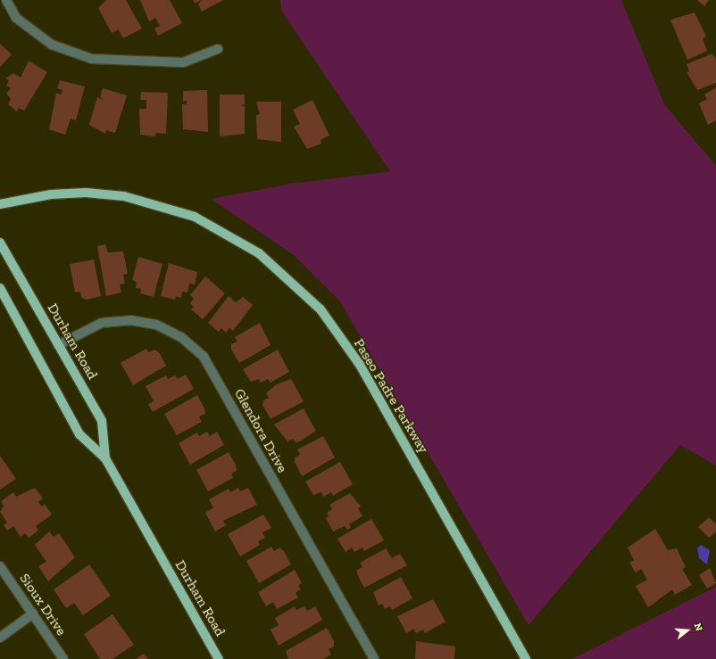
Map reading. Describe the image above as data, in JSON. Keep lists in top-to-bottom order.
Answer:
{
  "streets": {
    "main road": ["Durham Road", "Paseo Padre Parkway"],
    "street": ["Glendora Drive", "Sioux Drive"]
  },
  "crossings": [
    ["Durham Road", "Glendora Drive"]
  ],
  "north": "right"
}
